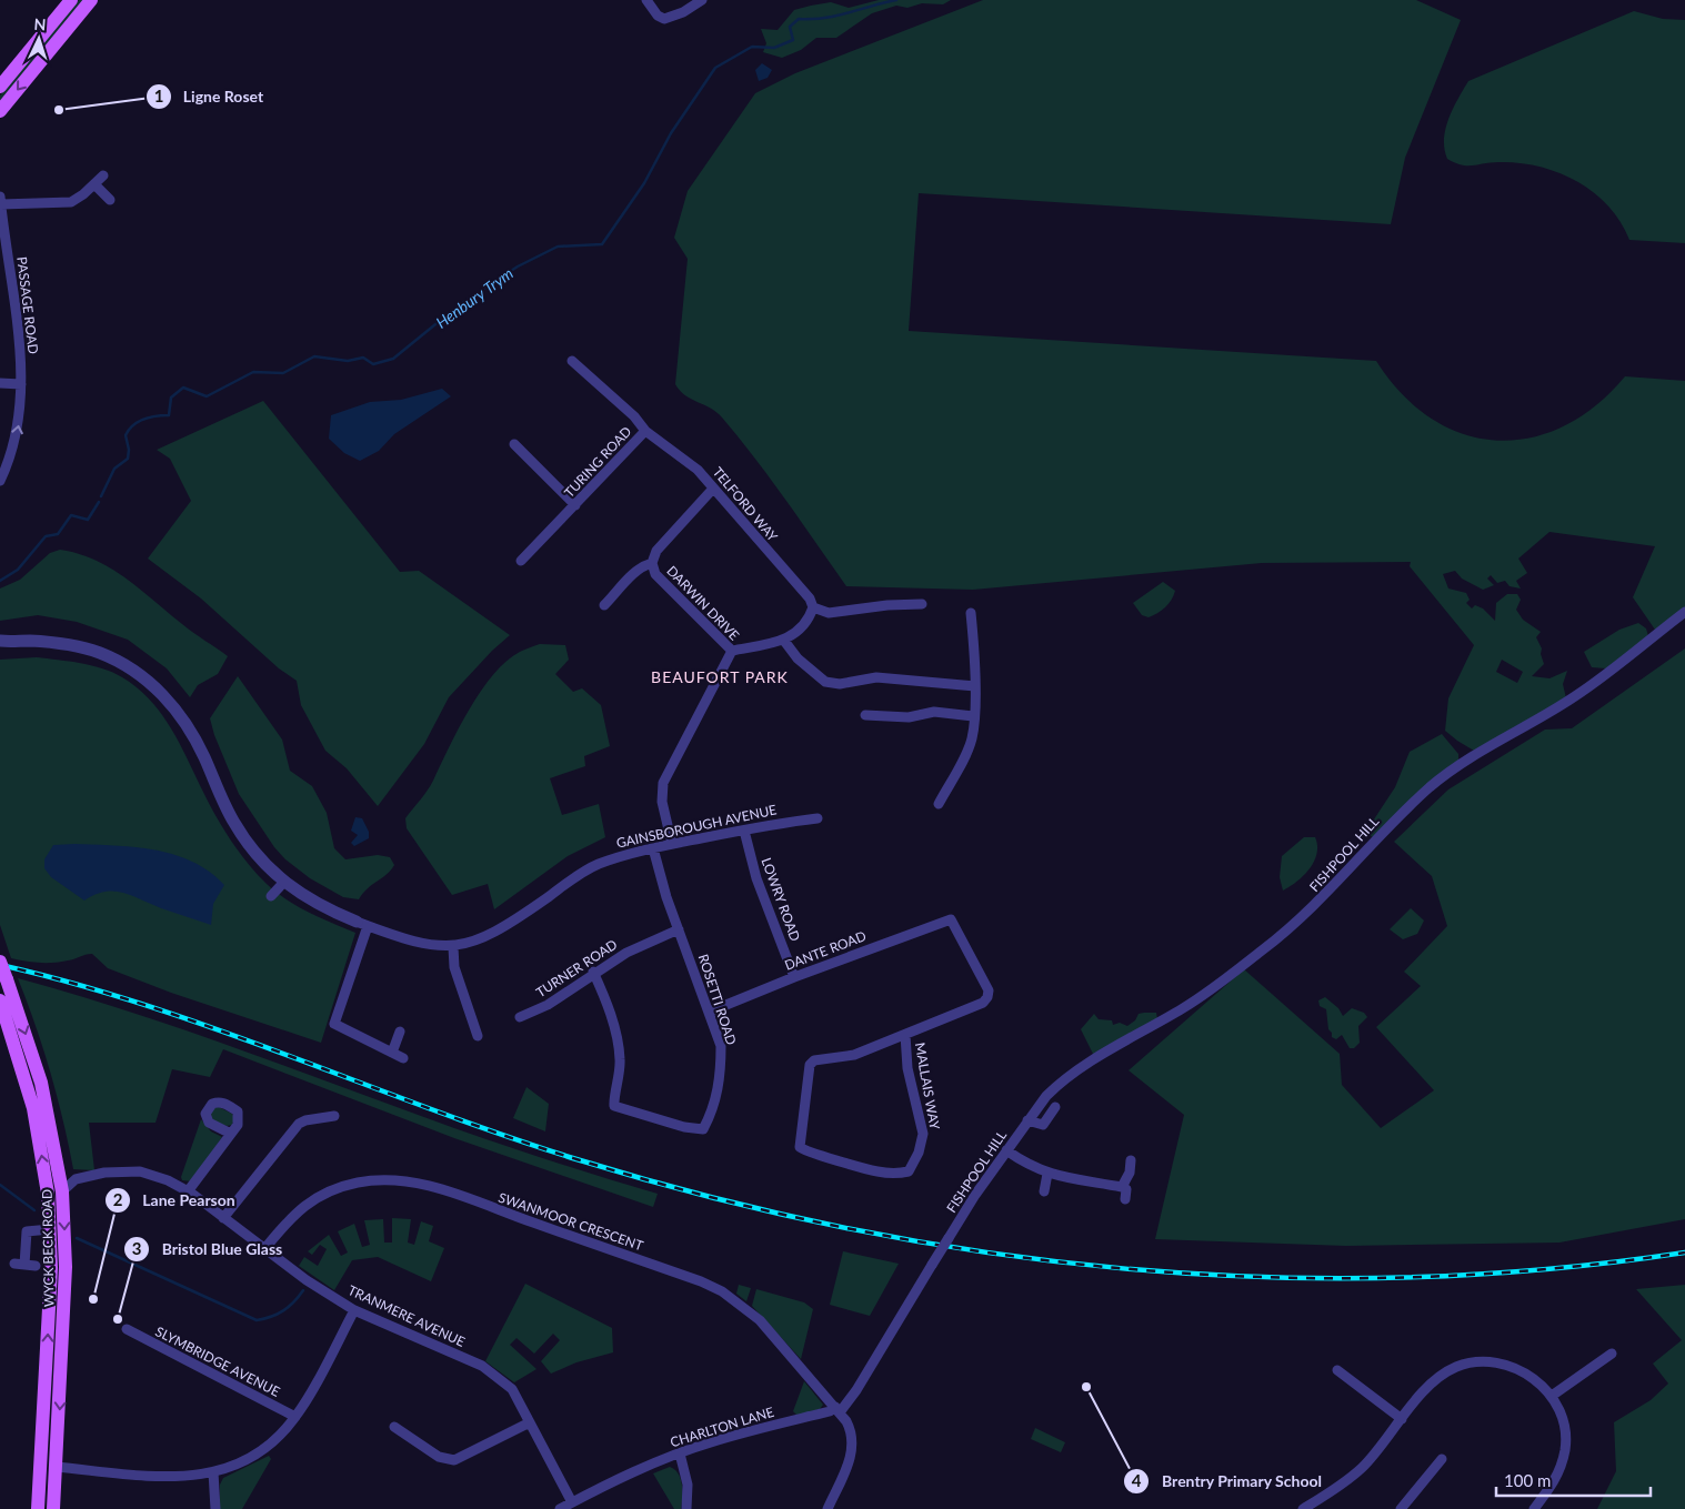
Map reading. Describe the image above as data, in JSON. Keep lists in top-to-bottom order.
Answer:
{
  "streets": {
    "main road": ["WYCK BECK ROAD"],
    "street": [
      "PASSAGE ROAD",
      "TURING ROAD",
      "TELFORD WAY",
      "DARWIN DRIVE",
      "GAINSBOROUGH AVENUE",
      "FISHPOOL HILL",
      "LOWRY ROAD",
      "DANTE ROAD",
      "TURNER ROAD",
      "ROSETTI ROAD",
      "MALLAIS WAY",
      "SWANMOOR CRESCENT",
      "TRANMERE AVENUE",
      "SLYMBRIDGE AVENUE",
      "CHARLTON LANE"
    ]
  },
  "crossings": [
    ["TURING ROAD", "TELFORD WAY"],
    ["TELFORD WAY", "DARWIN DRIVE"],
    ["DARWIN DRIVE", "GAINSBOROUGH AVENUE"],
    ["GAINSBOROUGH AVENUE", "LOWRY ROAD"],
    ["GAINSBOROUGH AVENUE", "ROSETTI ROAD"],
    ["FISHPOOL HILL", "SWANMOOR CRESCENT"],
    ["FISHPOOL HILL", "CHARLTON LANE"],
    ["LOWRY ROAD", "DANTE ROAD"],
    ["DANTE ROAD", "ROSETTI ROAD"],
    ["DANTE ROAD", "MALLAIS WAY"],
    ["TURNER ROAD", "ROSETTI ROAD"],
    ["SWANMOOR CRESCENT", "TRANMERE AVENUE"],
    ["SWANMOOR CRESCENT", "CHARLTON LANE"],
    ["WYCK BECK ROAD", "TRANMERE AVENUE"],
    ["TRANMERE AVENUE", "CHARLTON LANE"]
  ],
  "districts": ["BEAUFORT PARK"],
  "water": ["Henbury Trym"],
  "places": [
    "Ligne Roset",
    "Lane Pearson",
    "Bristol Blue Glass",
    "Brentry Primary School"
  ],
  "scale_bar": "100 m",
  "north": "top"
}
